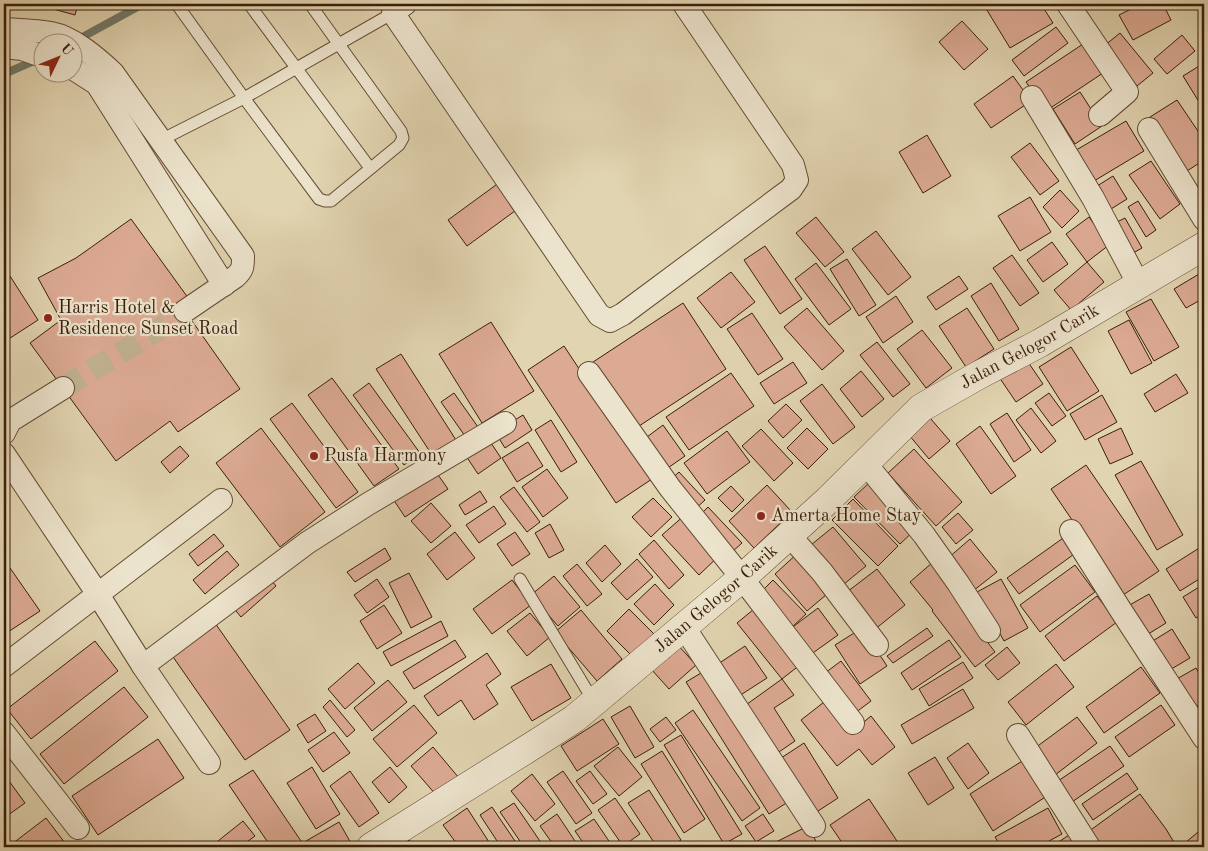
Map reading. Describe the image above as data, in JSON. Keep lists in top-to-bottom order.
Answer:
{
  "streets": {
    "street": ["Jalan Gelogor Carik"]
  },
  "places": ["Harris Hotel & Residence Sunset Road", "Pusfa Harmony", "Amerta Home Stay"],
  "north": "top right"
}
